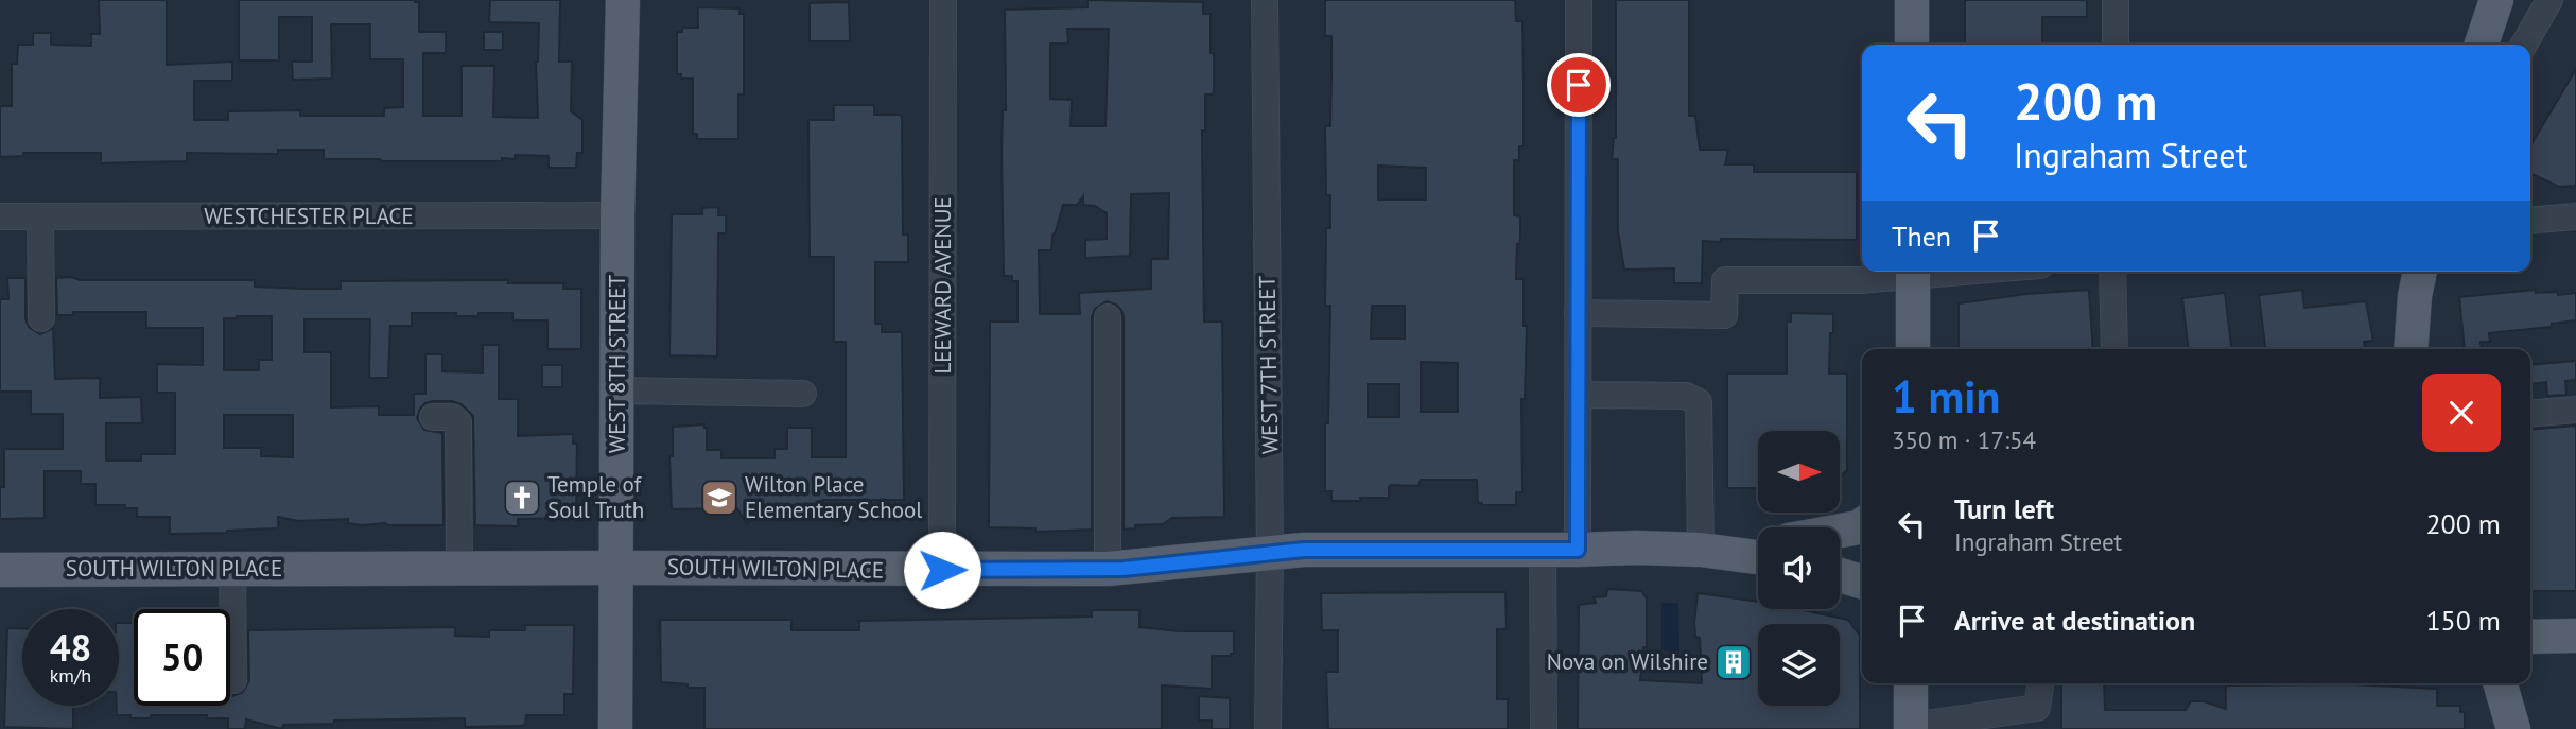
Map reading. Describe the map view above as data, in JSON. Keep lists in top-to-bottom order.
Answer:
{
  "streets": {
    "main road": ["WEST 8TH STREET", "SOUTH WILTON PLACE"],
    "street": ["WESTCHESTER PLACE", "LEEWARD AVENUE", "WEST 7TH STREET"]
  },
  "crossings": [
    ["WESTCHESTER PLACE", "WEST 8TH STREET"],
    ["LEEWARD AVENUE", "SOUTH WILTON PLACE"],
    ["WEST 8TH STREET", "SOUTH WILTON PLACE"],
    ["WEST 7TH STREET", "SOUTH WILTON PLACE"]
  ],
  "places": {
    "church": ["Temple of Soul Truth"],
    "school or university": ["Wilton Place Elementary School"],
    "building": ["Nova on Wilshire"]
  },
  "north": "right",
  "page": {
    "turn": ["200 m", "Ingraham Street"],
    "then": "Then",
    "heading": ["1 min", "350 m · 17:54"],
    "list": [
      {
        "name": "Turn left",
        "note": "Ingraham Street",
        "value": "200 m"
      },
      {
        "name": "Arrive at destination",
        "value": "150 m"
      }
    ],
    "speed": "48 km/h",
    "limit": "50"
  }
}
